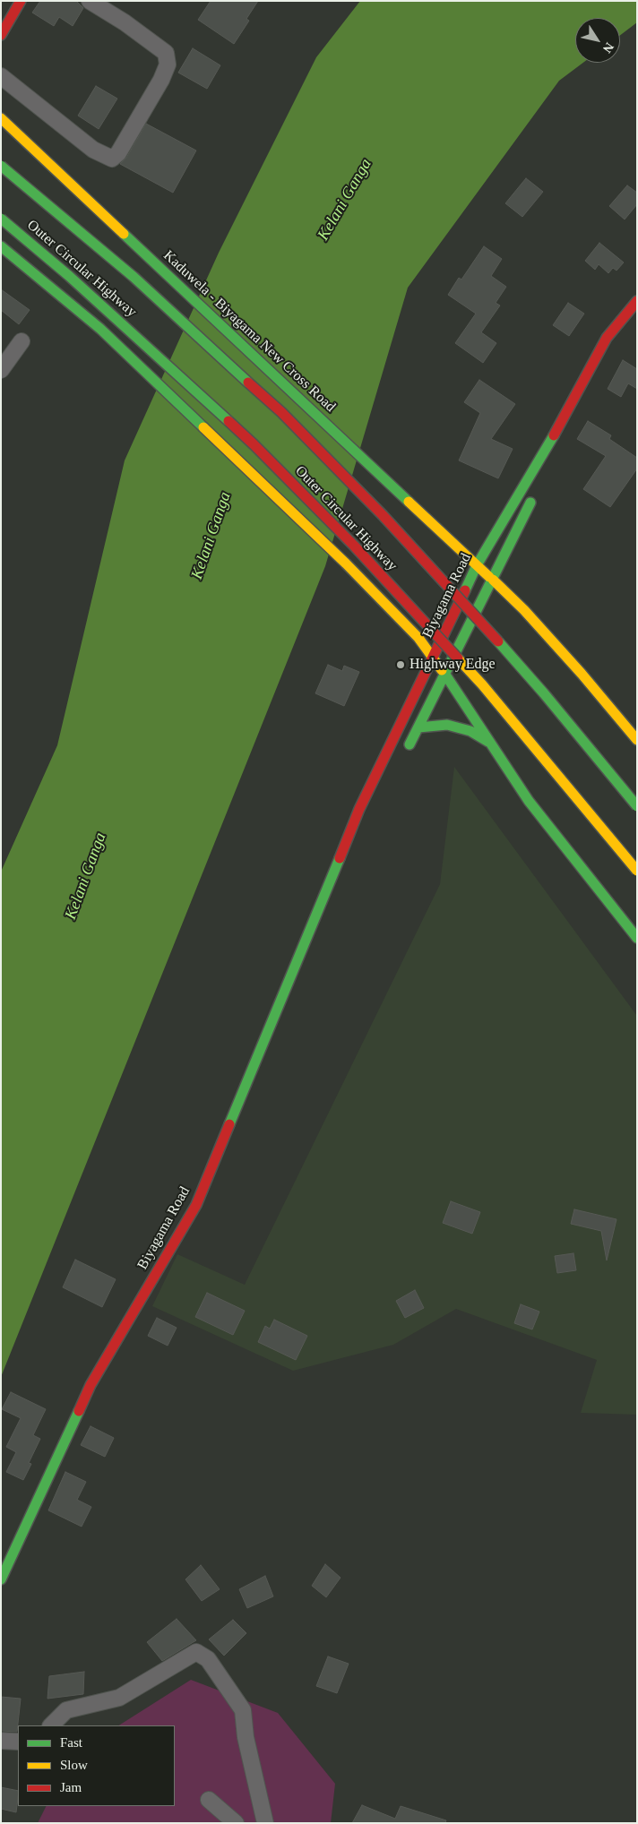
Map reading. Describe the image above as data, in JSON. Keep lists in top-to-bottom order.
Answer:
{
  "streets": {
    "main road": ["Outer Circular Highway", "Kaduwela - Biyagama New Cross Road", "Biyagama Road"]
  },
  "crossings": [
    ["Kaduwela - Biyagama New Cross Road", "Biyagama Road"]
  ],
  "water": ["Kelani Ganga"],
  "places": ["Highway Edge"],
  "legend": ["Fast", "Slow", "Jam"],
  "north": "bottom right"
}
